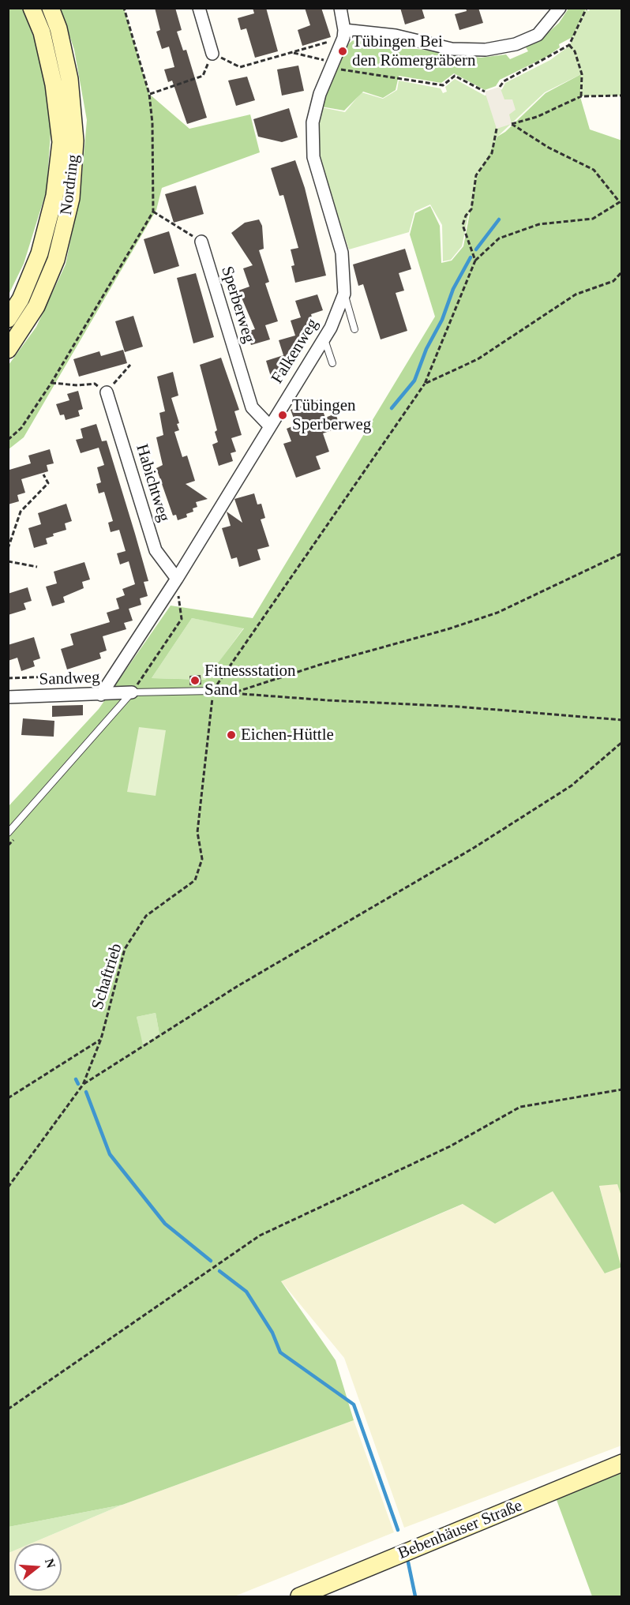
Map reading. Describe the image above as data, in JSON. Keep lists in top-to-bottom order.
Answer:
{
  "streets": {
    "street": [
      "Nordring",
      "Sperberweg",
      "Falkenweg",
      "Habichtweg",
      "Sandweg",
      "Bebenhäuser Straße"
    ],
    "path": ["Schaftrieb"]
  },
  "crossings": [
    ["Sperberweg", "Falkenweg"],
    ["Falkenweg", "Habichtweg"],
    ["Falkenweg", "Sandweg"]
  ],
  "places": [
    "Tübingen Bei den Römergräbern",
    "Tübingen Sperberweg",
    "Fitnessstation Sand",
    "Eichen-Hüttle"
  ],
  "north": "right"
}
